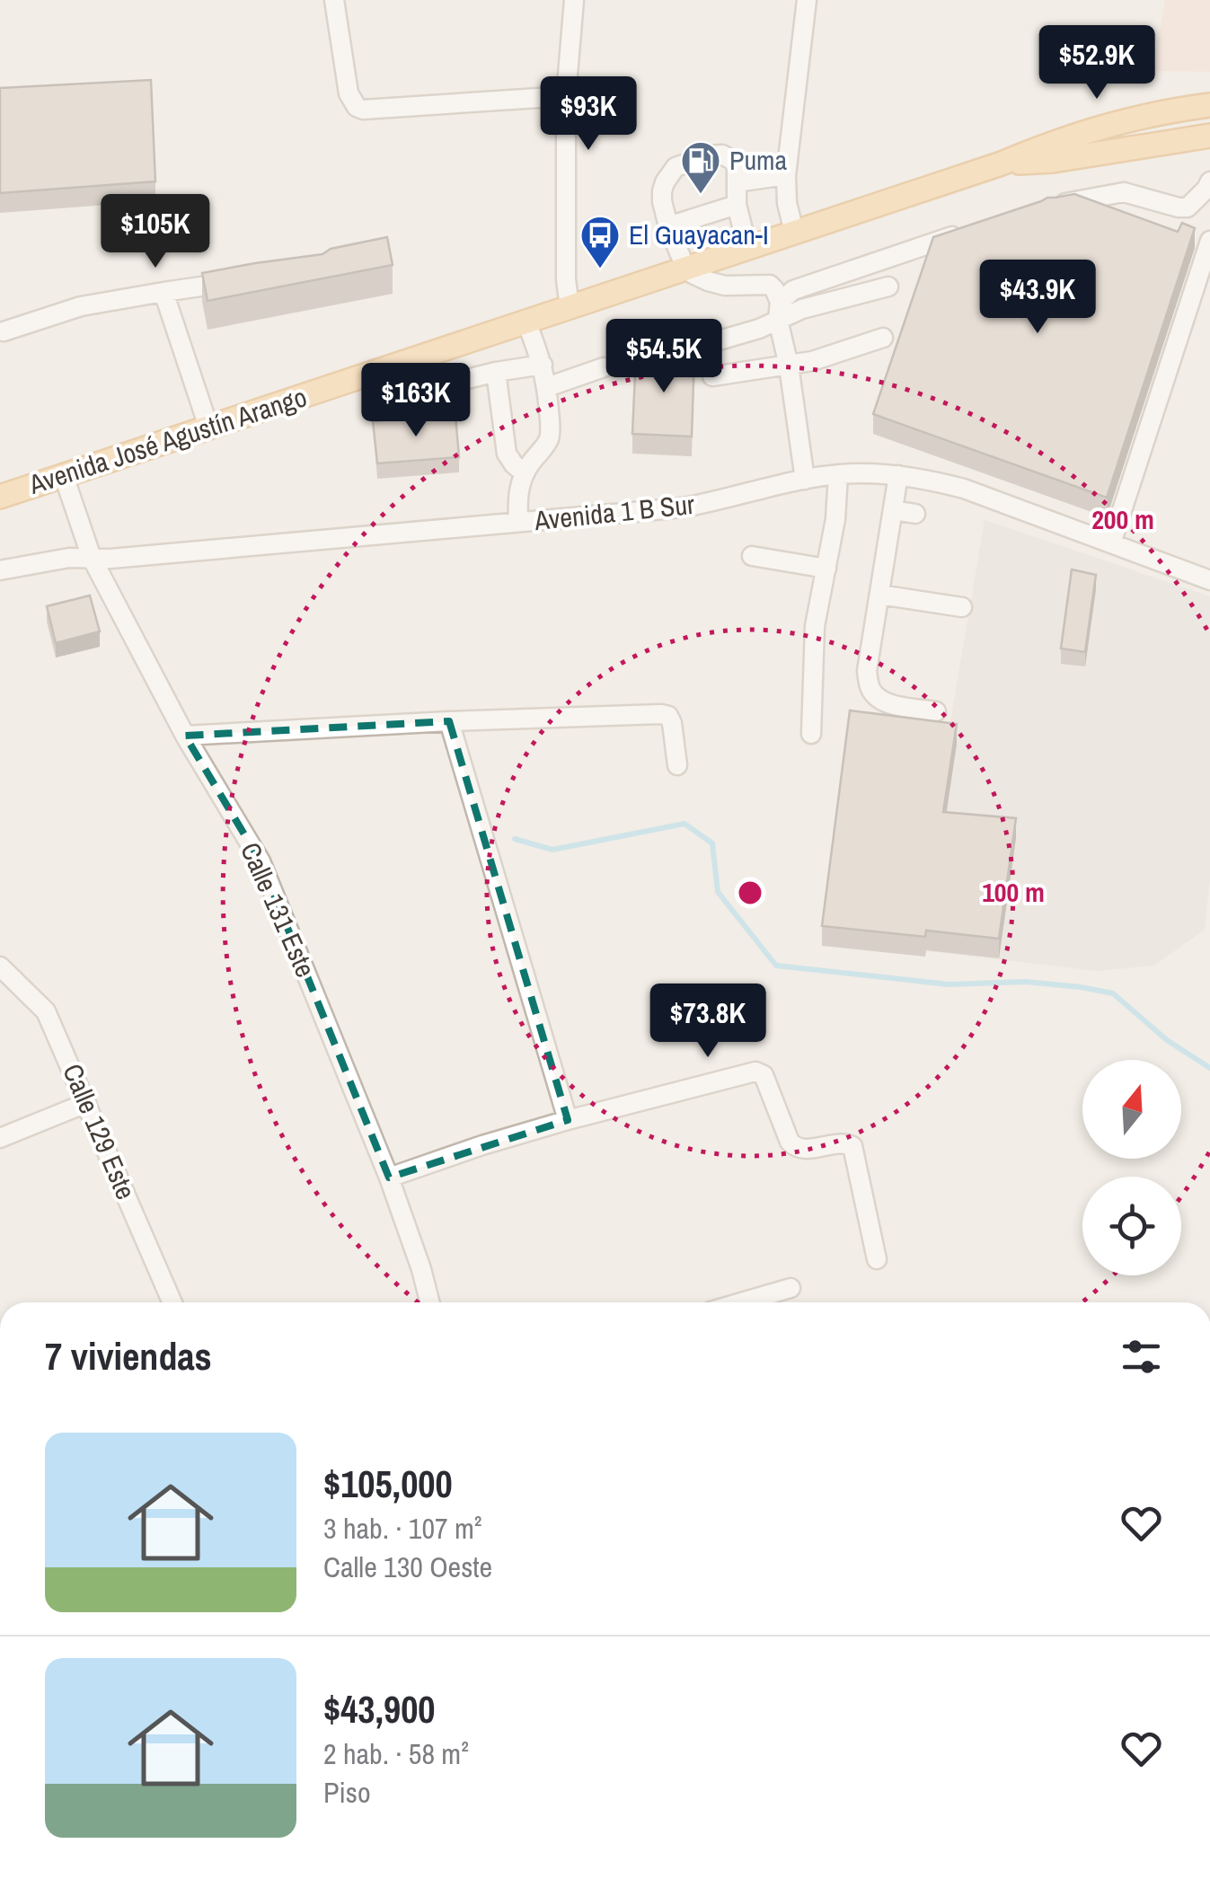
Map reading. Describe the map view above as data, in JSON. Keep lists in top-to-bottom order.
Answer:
{
  "streets": {
    "main road": ["Avenida José Agustín Arango"],
    "street": ["Avenida 1 B Sur", "Calle 131 Este", "Calle 129 Este"]
  },
  "crossings": [
    ["Avenida José Agustín Arango", "Calle 131 Este"],
    ["Avenida 1 B Sur", "Calle 131 Este"]
  ],
  "places": {
    "fuel station": ["Puma"],
    "bus stop": ["El Guayacan-I"]
  },
  "north": "top",
  "page": {
    "price": [
      "$52.9K",
      "$93K",
      "$105K",
      "$43.9K",
      "$54.5K",
      "$163K",
      "$73.8K"
    ],
    "heading": "7 viviendas",
    "list": [
      {
        "name": "$105,000",
        "note": "3 hab. · 107 m² · Calle 130 Oeste"
      },
      {
        "name": "$43,900",
        "note": "2 hab. · 58 m² · Piso"
      }
    ]
  },
  "rings": ["200 m", "100 m"]
}
